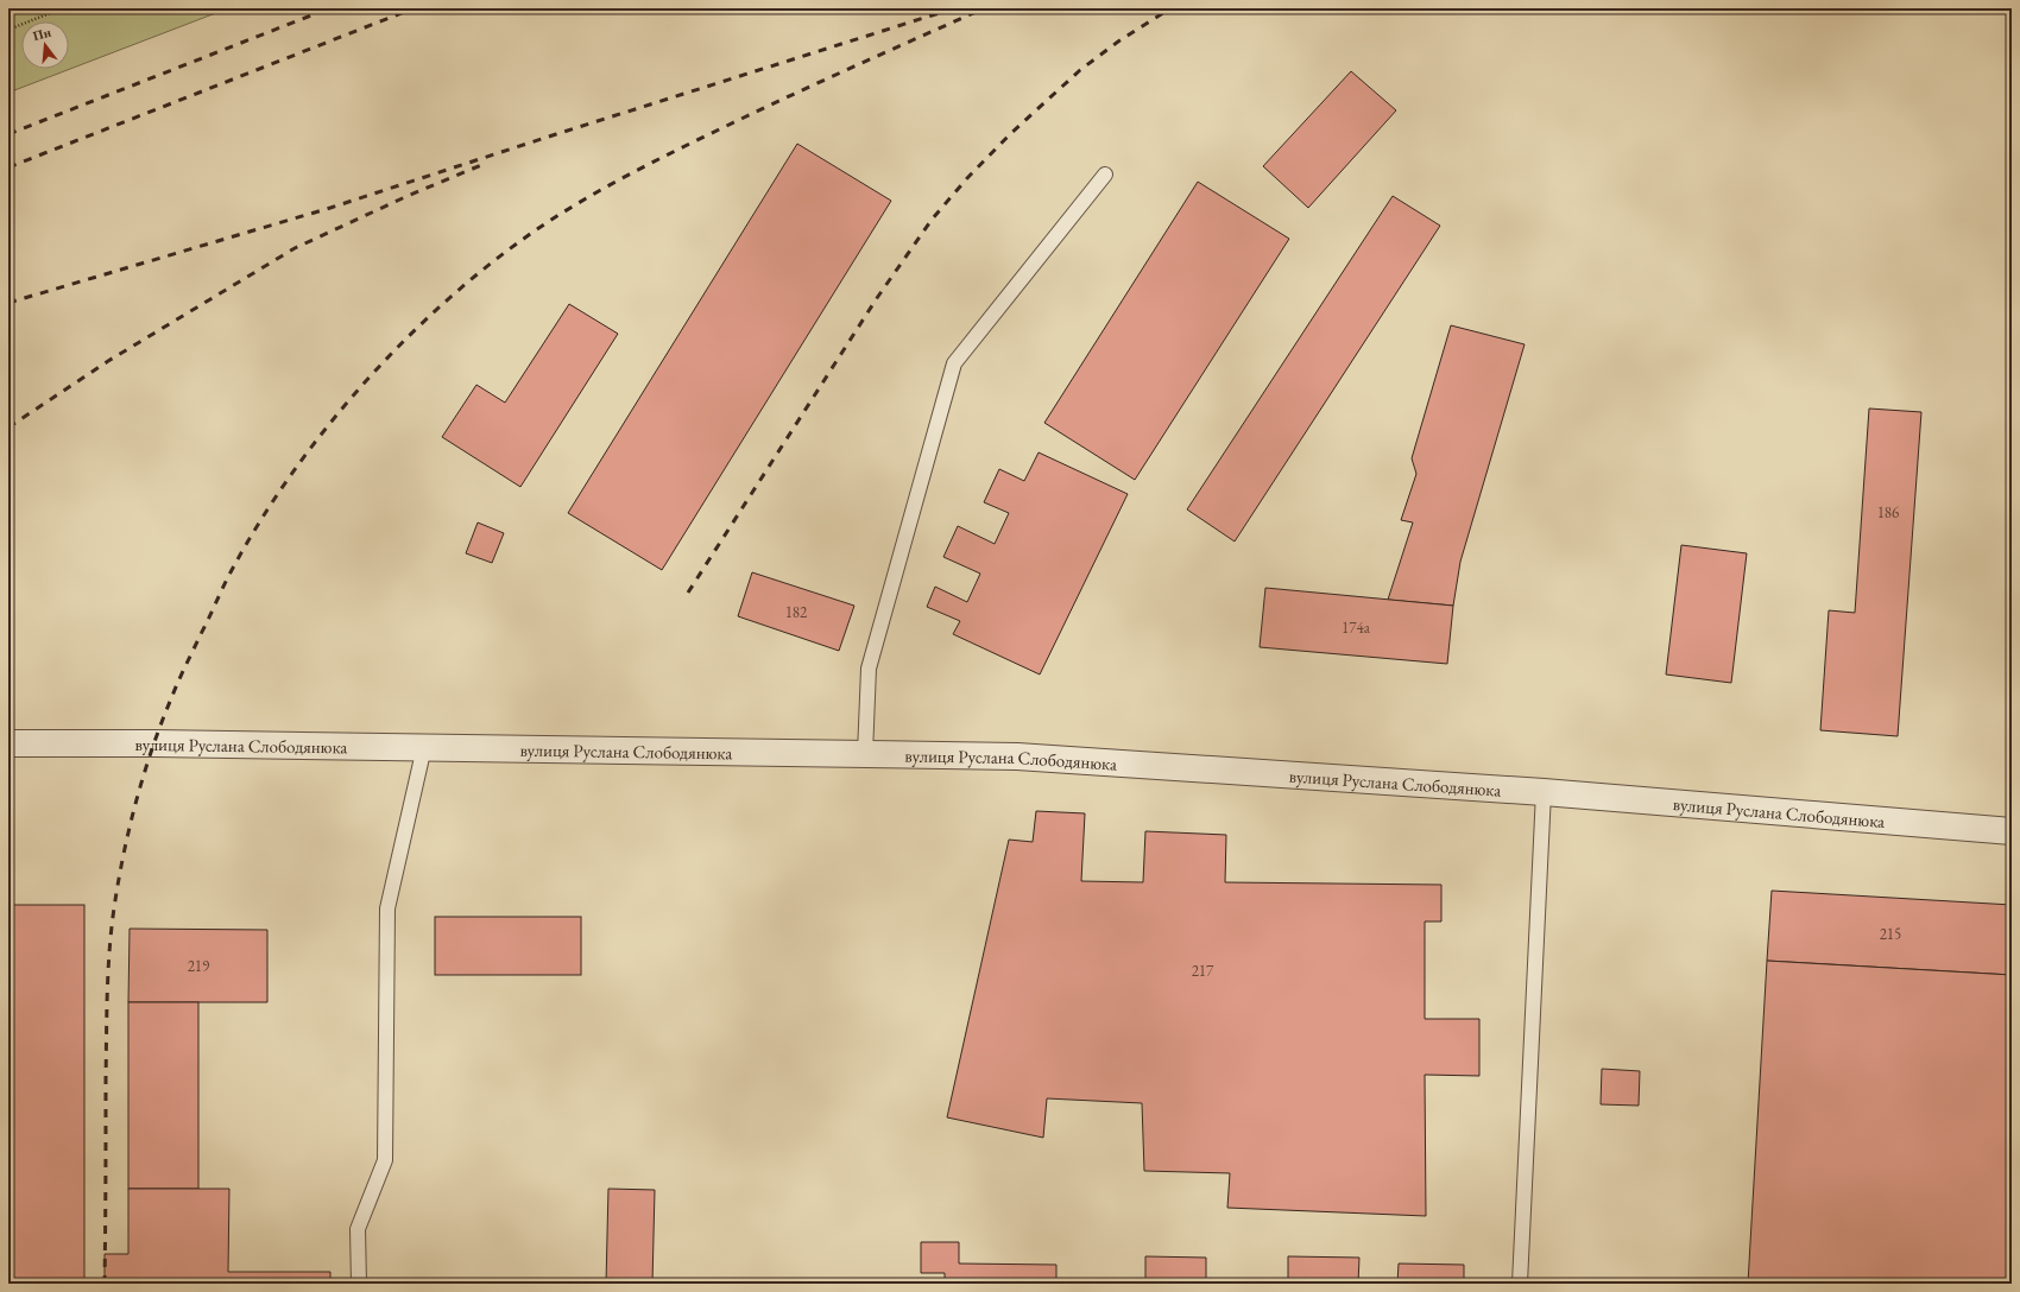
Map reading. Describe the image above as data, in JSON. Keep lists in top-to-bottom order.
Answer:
{
  "streets": {
    "street": ["вулиця Руслана Слободянюка"]
  },
  "house_numbers": [
    "186",
    "182",
    "174а",
    "215",
    "219",
    "217"
  ],
  "north": "top"
}
